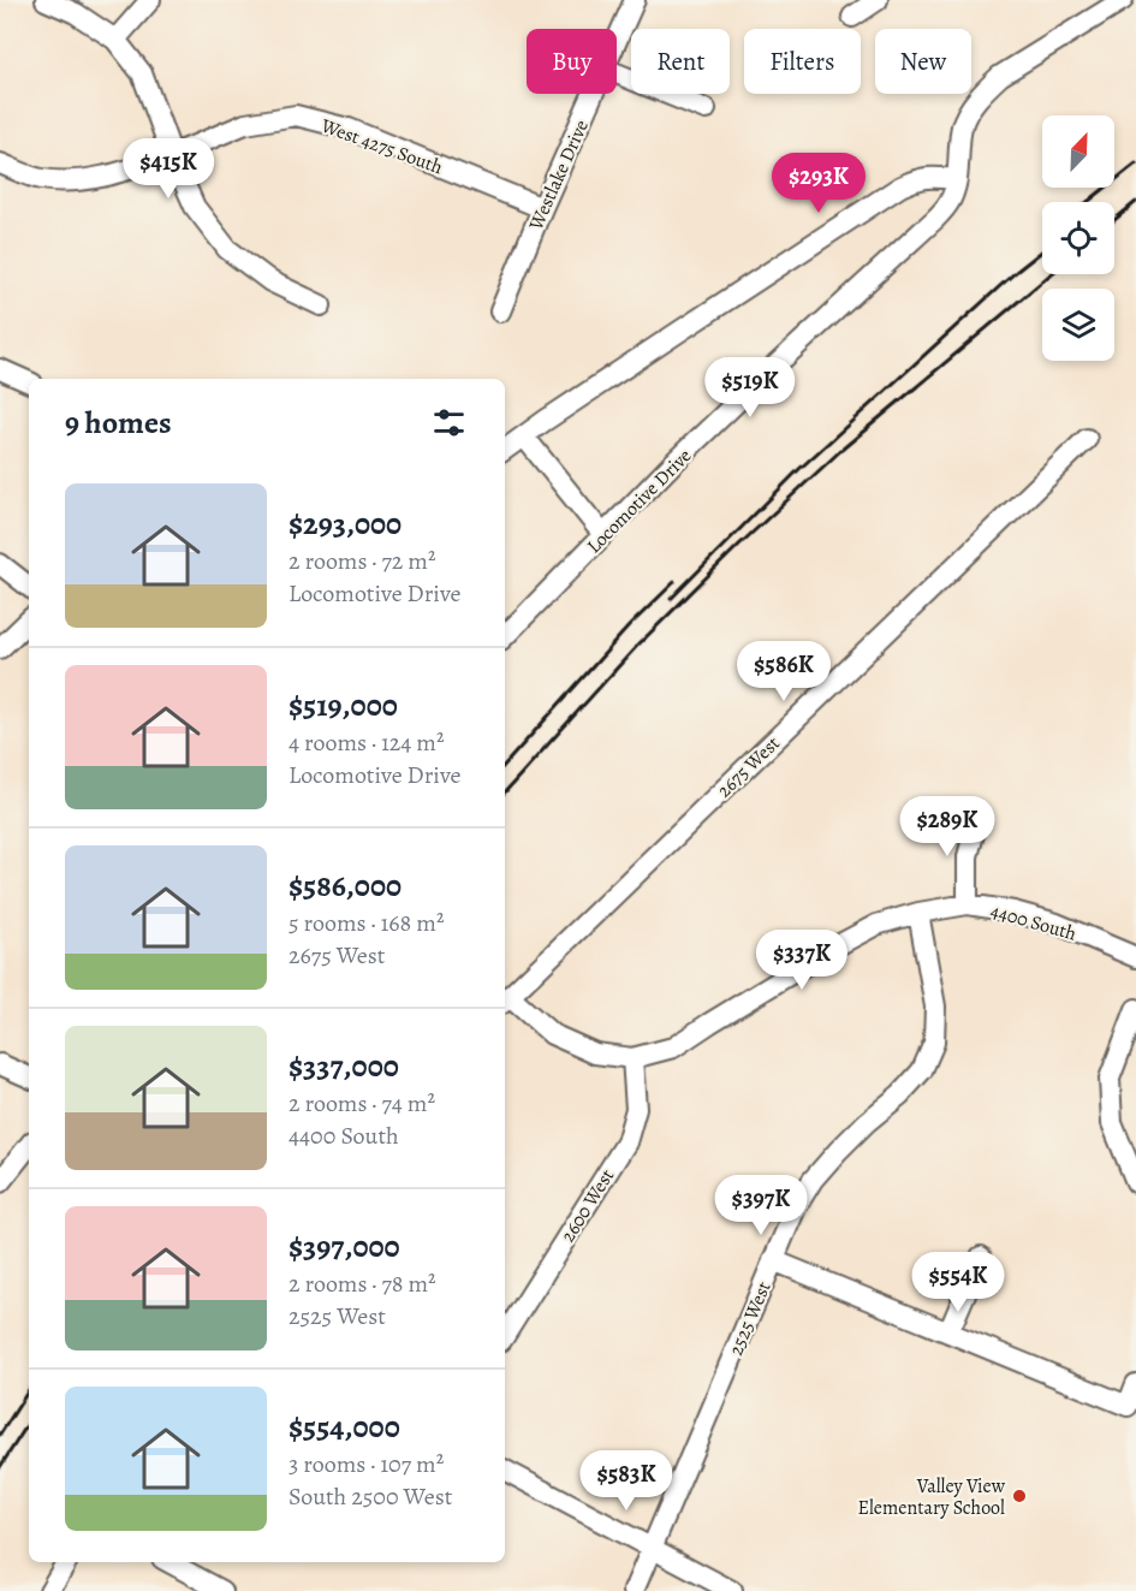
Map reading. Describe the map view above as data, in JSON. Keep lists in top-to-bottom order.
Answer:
{
  "streets": {
    "street": [
      "West 4275 South",
      "Westlake Drive",
      "Locomotive Drive",
      "2675 West",
      "4400 South",
      "2600 West",
      "2525 West"
    ]
  },
  "crossings": [
    ["West 4275 South", "Westlake Drive"],
    ["2675 West", "4400 South"],
    ["4400 South", "2600 West"],
    ["4400 South", "2525 West"]
  ],
  "places": ["Valley View Elementary School"],
  "north": "top right",
  "page": {
    "chip": [
      "Buy",
      "Rent",
      "Filters",
      "New"
    ],
    "price": [
      "$415K",
      "$293K",
      "$519K",
      "$586K",
      "$289K",
      "$337K",
      "$397K",
      "$554K",
      "$583K"
    ],
    "heading": "9 homes",
    "list": [
      {
        "name": "$293,000",
        "note": "2 rooms · 72 m² · Locomotive Drive"
      },
      {
        "name": "$519,000",
        "note": "4 rooms · 124 m² · Locomotive Drive"
      },
      {
        "name": "$586,000",
        "note": "5 rooms · 168 m² · 2675 West"
      },
      {
        "name": "$337,000",
        "note": "2 rooms · 74 m² · 4400 South"
      },
      {
        "name": "$397,000",
        "note": "2 rooms · 78 m² · 2525 West"
      },
      {
        "name": "$554,000",
        "note": "3 rooms · 107 m² · South 2500 West"
      }
    ]
  }
}
